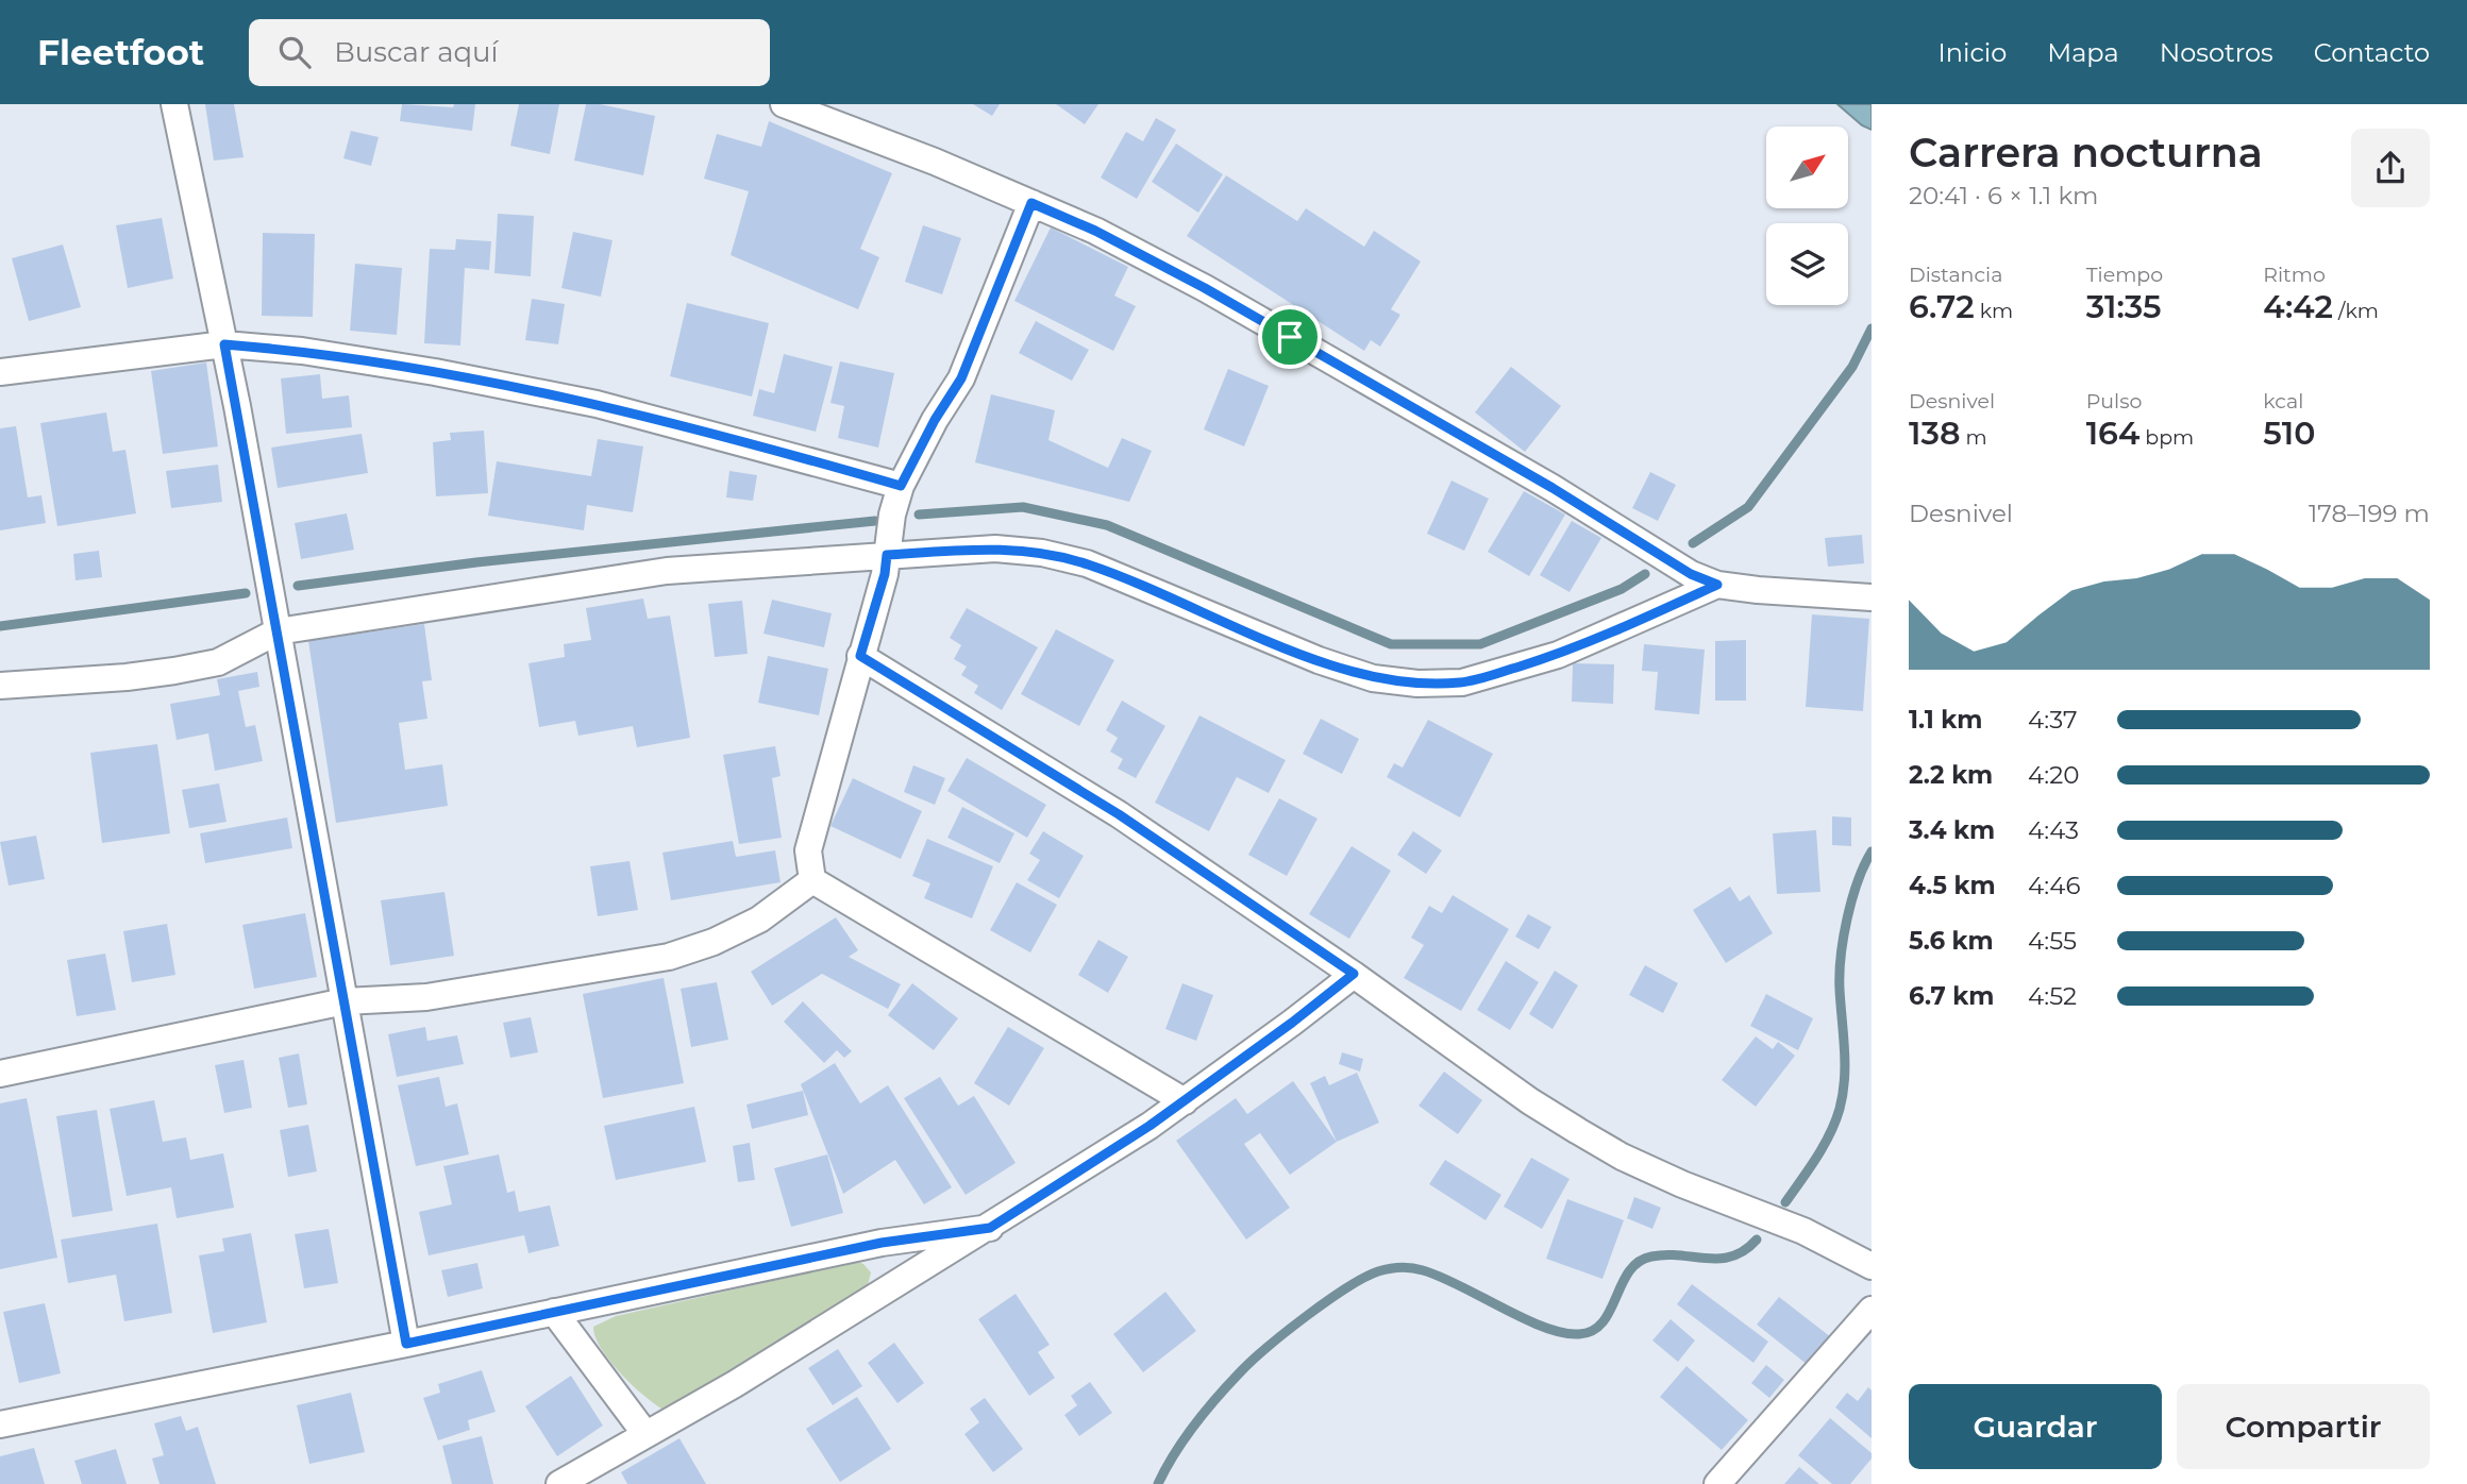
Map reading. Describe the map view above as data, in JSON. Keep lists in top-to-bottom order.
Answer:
{
  "north": "top right",
  "page": {
    "header": "Fleetfoot",
    "search": "Buscar aquí",
    "nav": [
      "Inicio",
      "Mapa",
      "Nosotros",
      "Contacto"
    ],
    "heading": ["Carrera nocturna", "20:41 · 6 × 1.1 km"],
    "stats": [
      ["Distancia", "6.72 km"],
      ["Tiempo", "31:35"],
      ["Ritmo", "4:42 /km"],
      ["Desnivel", "138 m"],
      ["Pulso", "164 bpm"],
      ["kcal", "510"]
    ],
    "chart": ["Desnivel", "178–199 m"],
    "list": [
      {
        "name": "1.1 km",
        "note": "4:37"
      },
      {
        "name": "2.2 km",
        "note": "4:20"
      },
      {
        "name": "3.4 km",
        "note": "4:43"
      },
      {
        "name": "4.5 km",
        "note": "4:46"
      },
      {
        "name": "5.6 km",
        "note": "4:55"
      },
      {
        "name": "6.7 km",
        "note": "4:52"
      }
    ],
    "buttons": ["Guardar", "Compartir"]
  }
}
